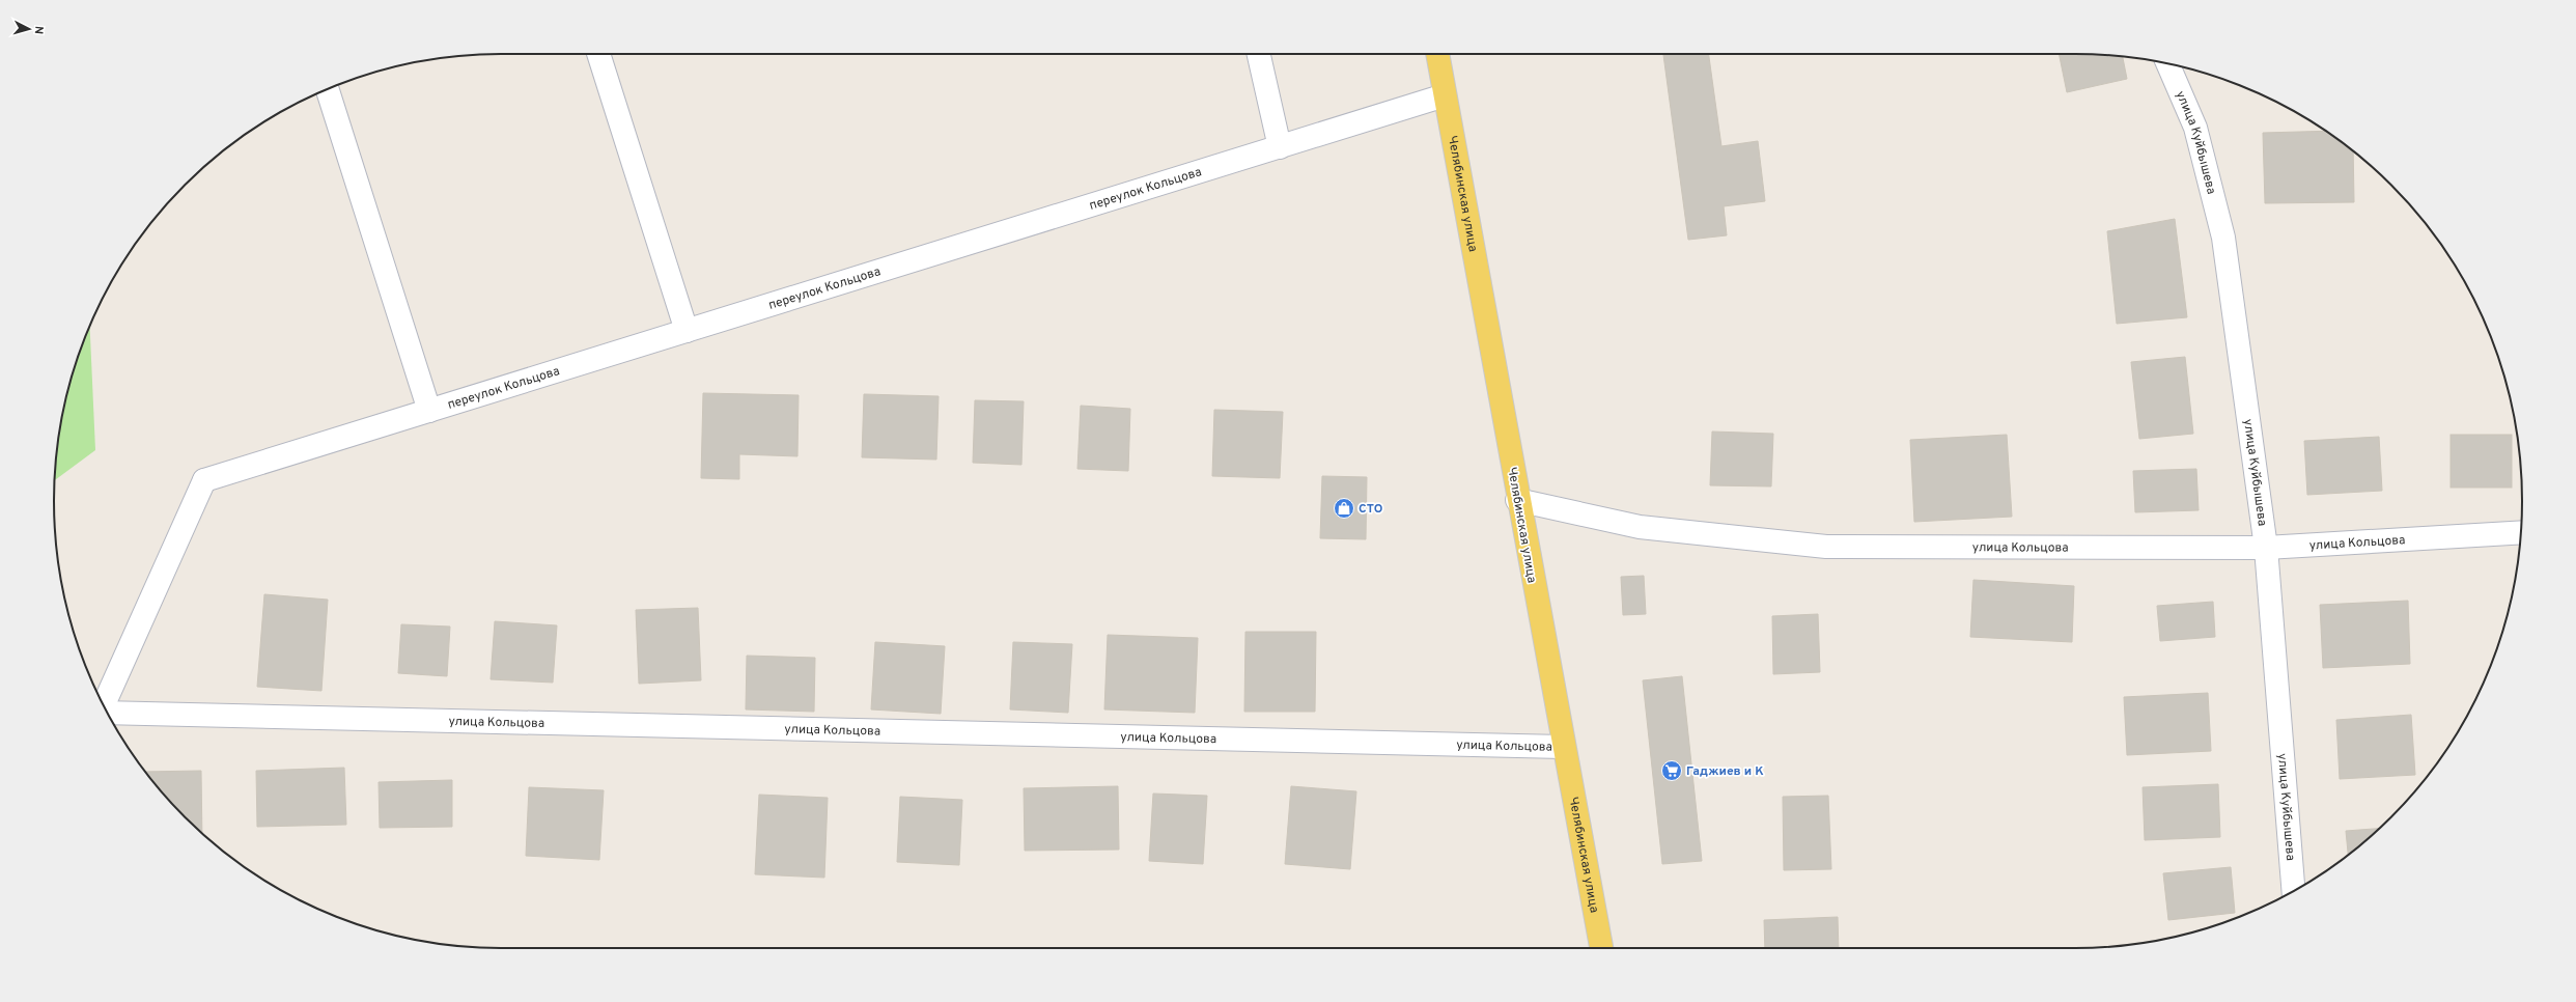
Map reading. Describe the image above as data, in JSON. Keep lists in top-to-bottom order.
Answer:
{
  "streets": {
    "main road": ["Челябинская улица"],
    "street": ["улица Куйбышева", "переулок Кольцова", "улица Кольцова"]
  },
  "crossings": [
    ["улица Куйбышева", "улица Кольцова"],
    ["переулок Кольцова", "Челябинская улица"],
    ["Челябинская улица", "улица Кольцова"]
  ],
  "places": {
    "shop": ["СТО"],
    "supermarket": ["Гаджиев и К"]
  },
  "north": "right"
}
